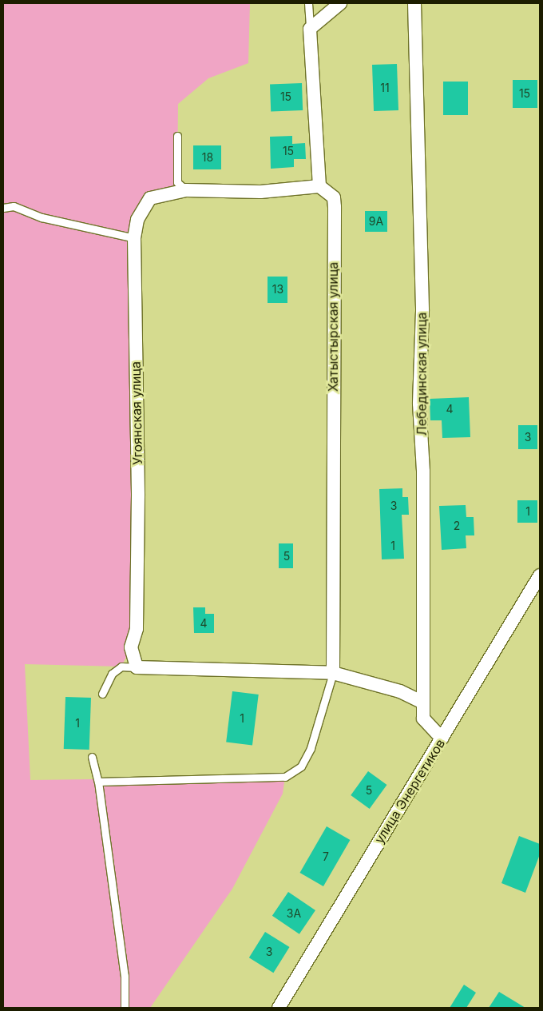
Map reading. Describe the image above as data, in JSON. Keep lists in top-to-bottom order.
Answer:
{
  "streets": {
    "street": [
      "Хатыстырская улица",
      "Лебединская улица",
      "Угоянская улица",
      "улица Энергетиков"
    ]
  },
  "crossings": [
    ["Хатыстырская улица", "Угоянская улица"],
    ["Лебединская улица", "улица Энергетиков"]
  ],
  "house_numbers": [
    "11",
    "15",
    "15",
    "15",
    "18",
    "9А",
    "13",
    "4",
    "3",
    "3",
    "1",
    "2",
    "1",
    "5",
    "4",
    "1",
    "1",
    "5",
    "7",
    "3А",
    "3"
  ]
}
